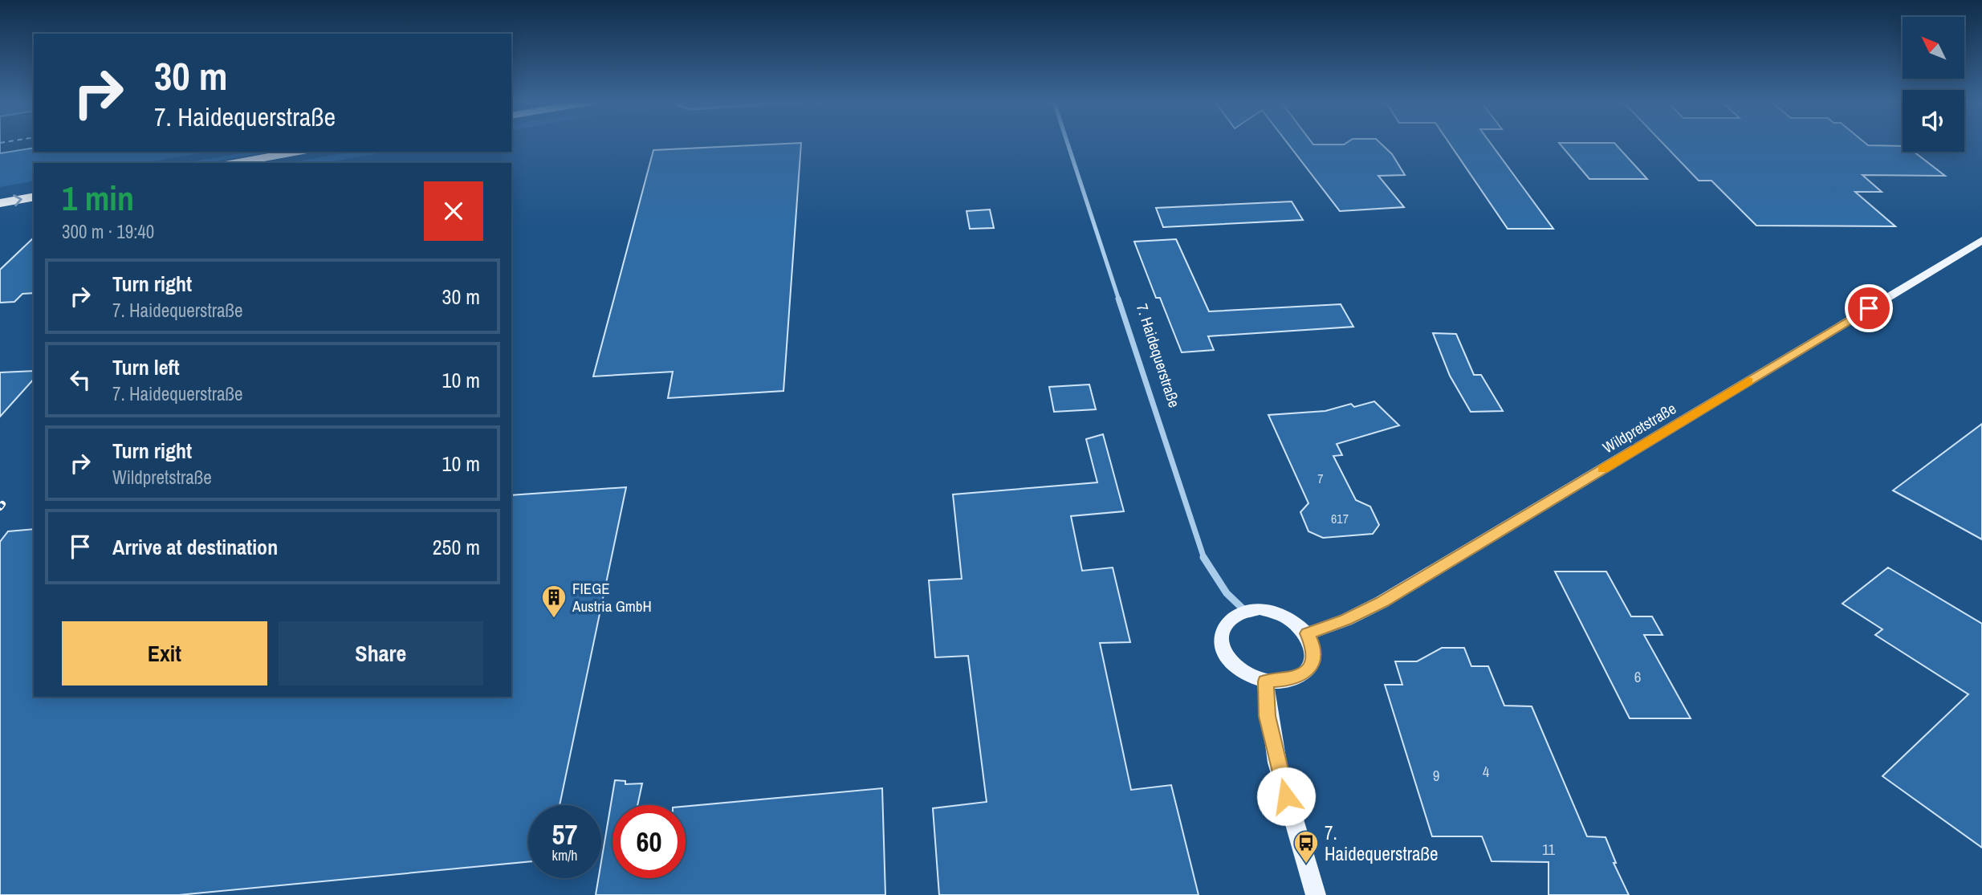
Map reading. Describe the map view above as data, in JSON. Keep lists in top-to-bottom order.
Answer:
{
  "streets": {
    "main road": ["Wildpretstraße"],
    "street": ["7. Haidequerstraße"]
  },
  "crossings": [
    ["7. Haidequerstraße", "Wildpretstraße"]
  ],
  "places": {
    "building": ["FIEGE Austria GmbH"],
    "bus stop": ["7. Haidequerstraße"]
  },
  "house_numbers": [
    "7",
    "617",
    "6",
    "4",
    "9",
    "11"
  ],
  "north": "top left",
  "page": {
    "turn": ["30 m", "7. Haidequerstraße"],
    "heading": ["1 min", "300 m · 19:40"],
    "list": [
      {
        "name": "Turn right",
        "note": "7. Haidequerstraße",
        "value": "30 m"
      },
      {
        "name": "Turn left",
        "note": "7. Haidequerstraße",
        "value": "10 m"
      },
      {
        "name": "Turn right",
        "note": "Wildpretstraße",
        "value": "10 m"
      },
      {
        "name": "Arrive at destination",
        "value": "250 m"
      }
    ],
    "buttons": ["Exit", "Share"],
    "speed": "57 km/h",
    "limit": "60"
  }
}
